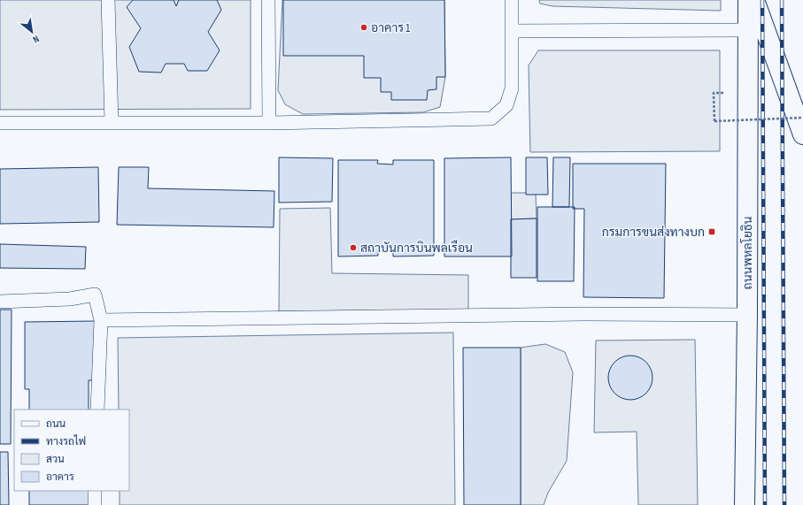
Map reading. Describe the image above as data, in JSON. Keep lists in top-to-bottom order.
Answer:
{
  "streets": {
    "main road": ["ถนนพหลโยธิน"]
  },
  "places": {
    "other": ["อาคาร 1", "สถาบันการบินพลเรือน"],
    "transit": ["กรมการขนส่งทางบก"]
  },
  "legend": [
    "ถนน",
    "ทางรถไฟ",
    "สวน",
    "อาคาร"
  ],
  "north": "bottom right"
}
